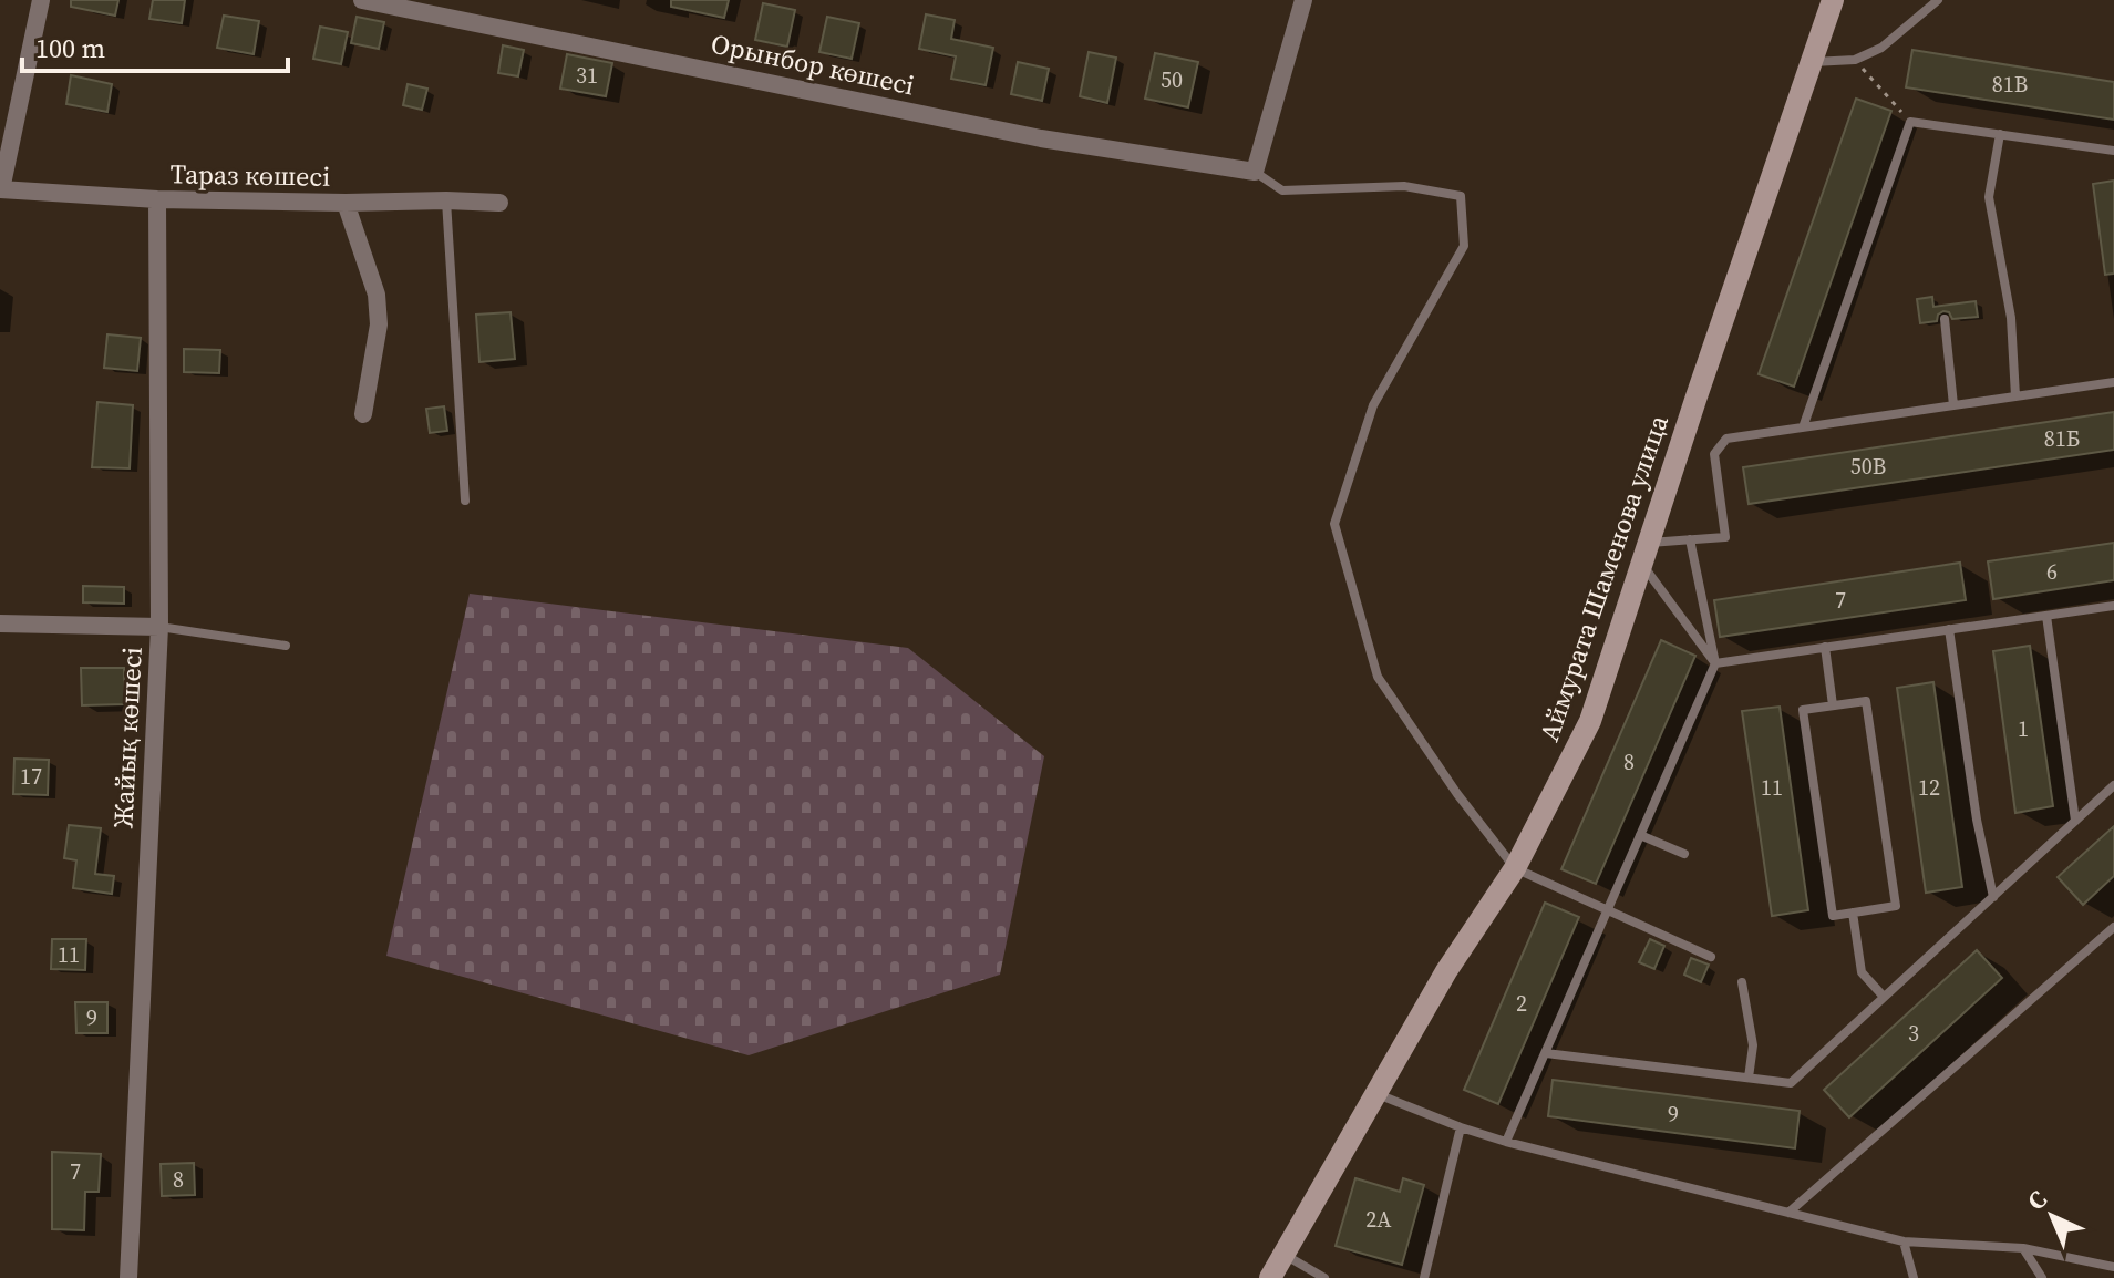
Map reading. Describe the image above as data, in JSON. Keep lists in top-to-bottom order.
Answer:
{
  "streets": {
    "street": [
      "Орынбор көшесі",
      "Тараз көшесі",
      "Аймурата Шаменова улица",
      "Жайық көшесі"
    ]
  },
  "crossings": [
    ["Тараз көшесі", "Жайық көшесі"]
  ],
  "house_numbers": [
    "31",
    "50",
    "81В",
    "81Б",
    "50В",
    "6",
    "7",
    "1",
    "8",
    "17",
    "11",
    "12",
    "11",
    "2",
    "9",
    "3",
    "9",
    "7",
    "8",
    "2А"
  ],
  "scale_bar": "100 m",
  "north": "top left"
}
